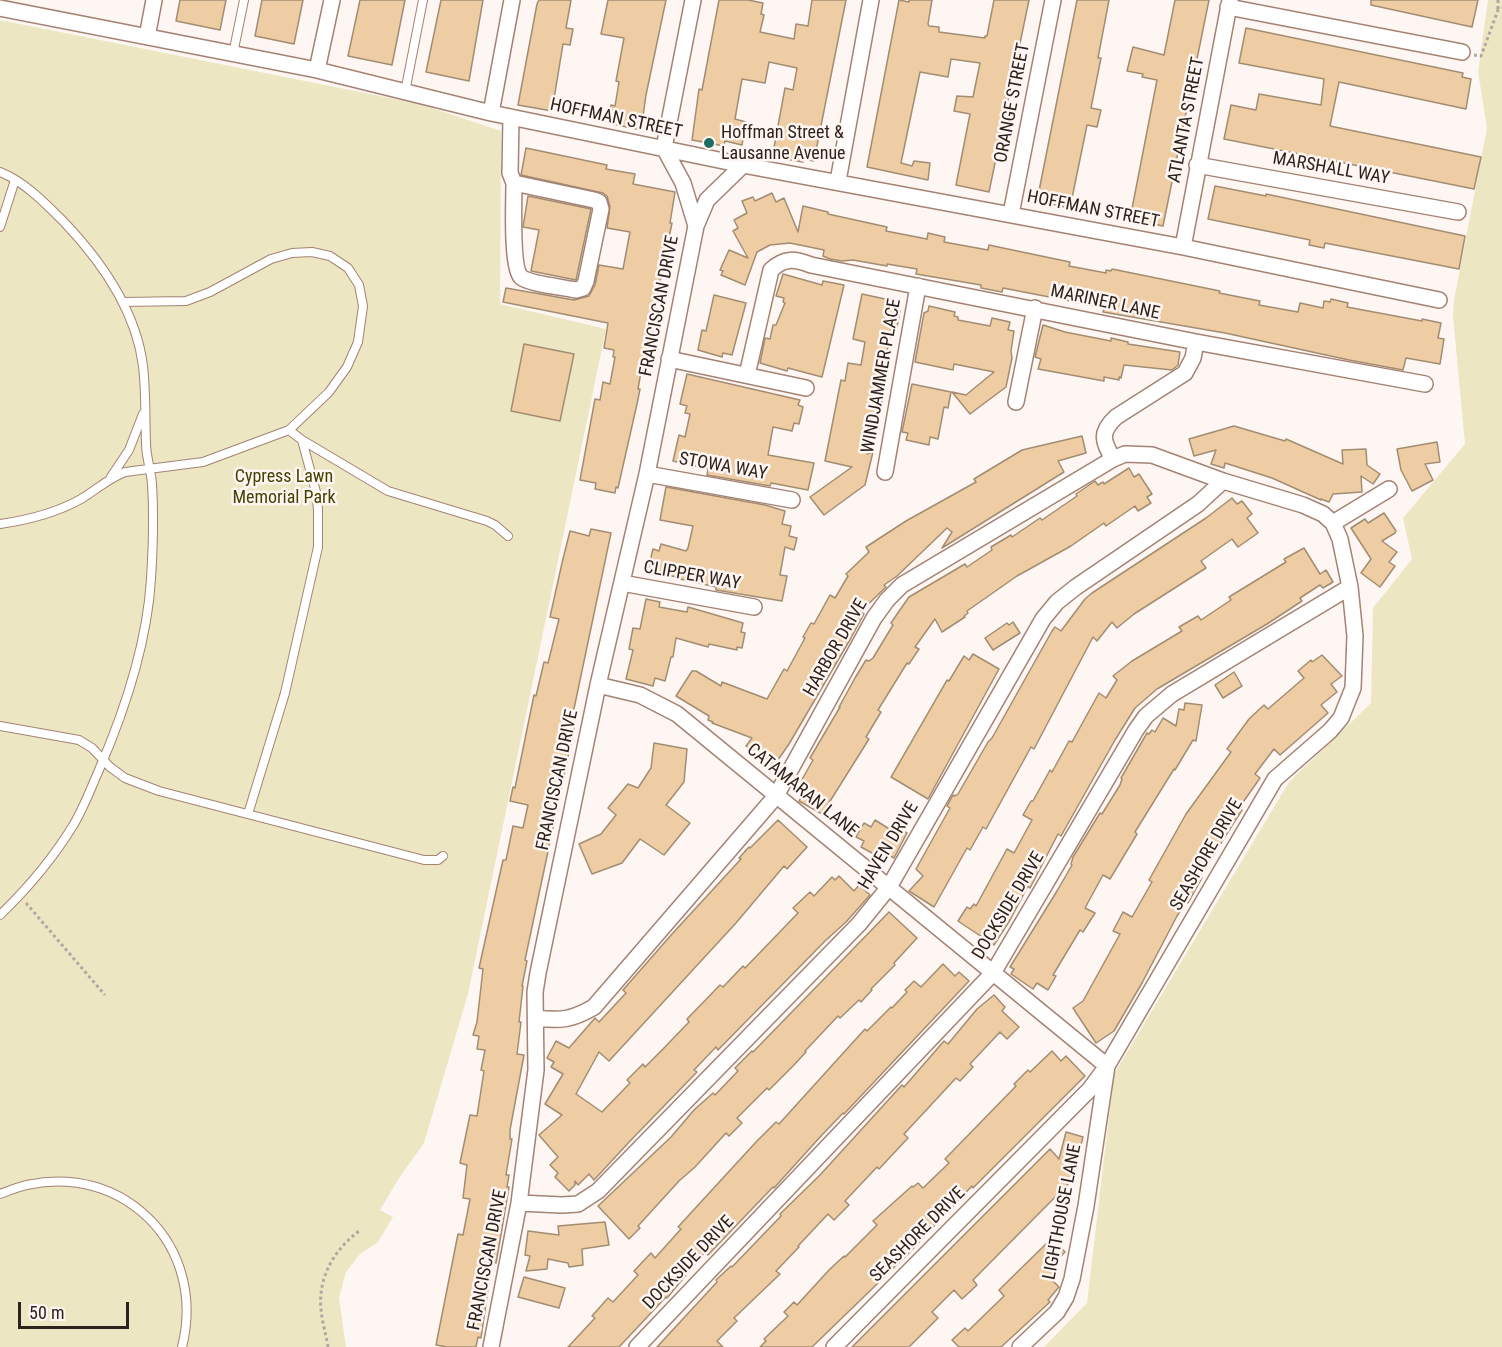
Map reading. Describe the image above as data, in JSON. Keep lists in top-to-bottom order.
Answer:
{
  "streets": {
    "street": [
      "ORANGE STREET",
      "HOFFMAN STREET",
      "ATLANTA STREET",
      "MARSHALL WAY",
      "MARINER LANE",
      "FRANCISCAN DRIVE",
      "WINDJAMMER PLACE",
      "STOWA WAY",
      "CLIPPER WAY",
      "HARBOR DRIVE",
      "CATAMARAN LANE",
      "HAVEN DRIVE",
      "SEASHORE DRIVE",
      "DOCKSIDE DRIVE",
      "LIGHTHOUSE LANE"
    ]
  },
  "crossings": [
    ["ORANGE STREET", "HOFFMAN STREET"],
    ["HOFFMAN STREET", "ATLANTA STREET"],
    ["HOFFMAN STREET", "FRANCISCAN DRIVE"],
    ["ATLANTA STREET", "MARSHALL WAY"],
    ["MARINER LANE", "WINDJAMMER PLACE"],
    ["FRANCISCAN DRIVE", "STOWA WAY"],
    ["FRANCISCAN DRIVE", "CLIPPER WAY"],
    ["FRANCISCAN DRIVE", "HARBOR DRIVE"],
    ["FRANCISCAN DRIVE", "CATAMARAN LANE"],
    ["FRANCISCAN DRIVE", "HAVEN DRIVE"],
    ["HARBOR DRIVE", "CATAMARAN LANE"],
    ["CATAMARAN LANE", "HAVEN DRIVE"],
    ["CATAMARAN LANE", "SEASHORE DRIVE"],
    ["CATAMARAN LANE", "DOCKSIDE DRIVE"],
    ["CATAMARAN LANE", "LIGHTHOUSE LANE"],
    ["SEASHORE DRIVE", "DOCKSIDE DRIVE"],
    ["SEASHORE DRIVE", "LIGHTHOUSE LANE"]
  ],
  "parks": ["Cypress Lawn Memorial Park"],
  "places": ["Hoffman Street & Lausanne Avenue"],
  "scale_bar": "50 m"
}
